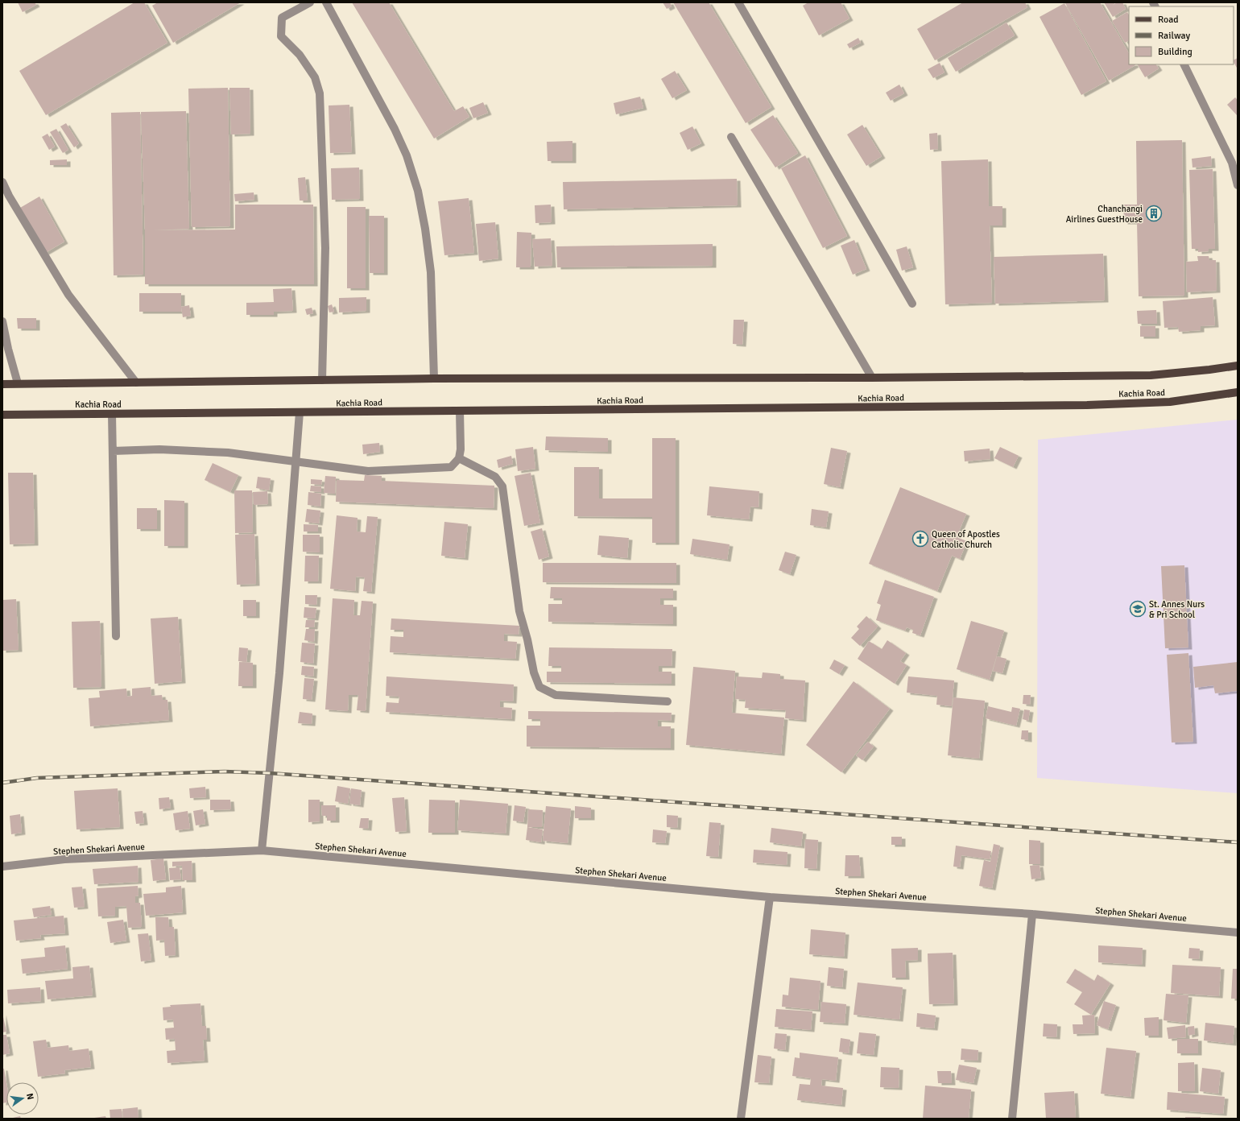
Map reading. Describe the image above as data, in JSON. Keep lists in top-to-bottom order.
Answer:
{
  "streets": {
    "main road": ["Kachia Road"],
    "street": ["Stephen Shekari Avenue"]
  },
  "places": {
    "building": ["Chanchangi Airlines GuestHouse"],
    "church": ["Queen of Apostles Catholic Church"],
    "school or university": ["St. Annes Nurs & Pri School"]
  },
  "legend": ["Road", "Railway", "Building"],
  "north": "right"
}
